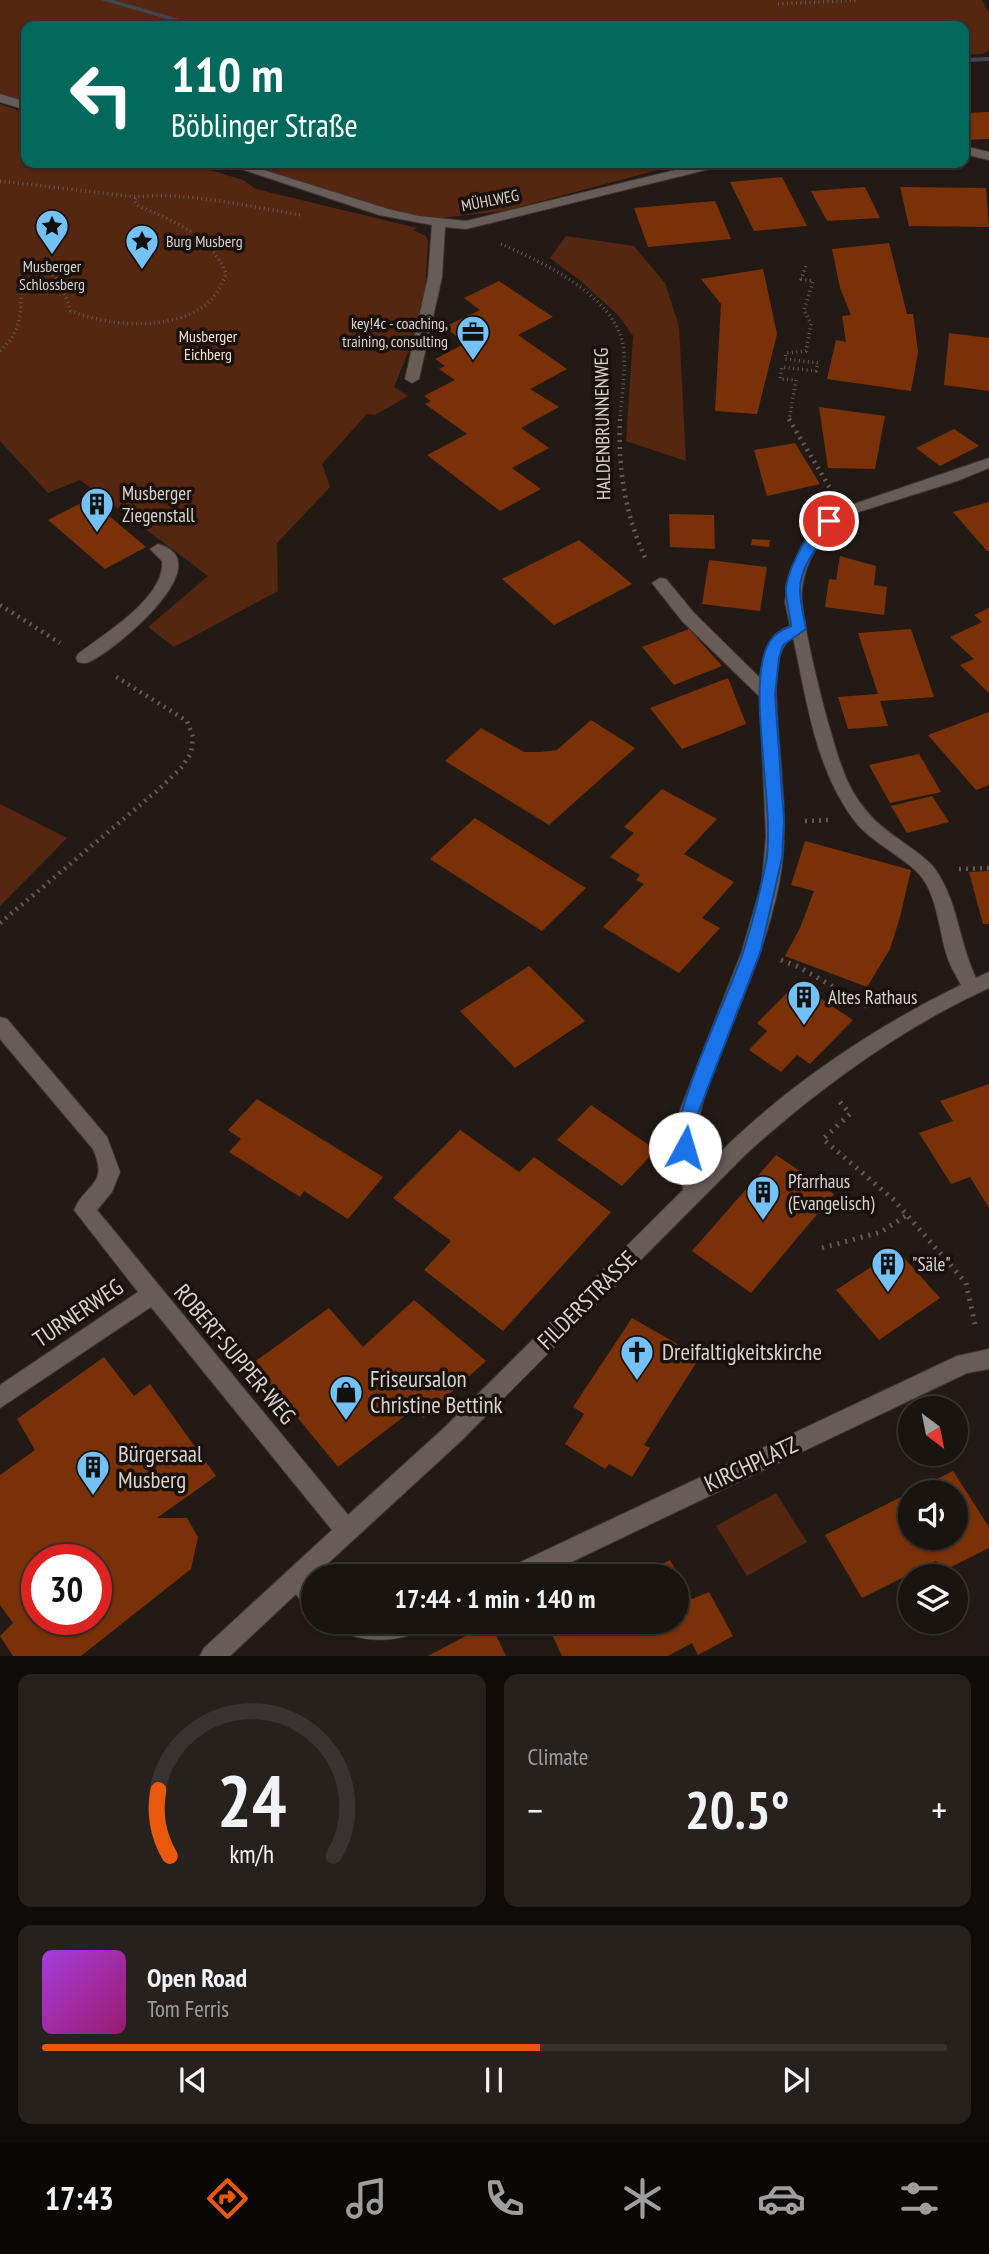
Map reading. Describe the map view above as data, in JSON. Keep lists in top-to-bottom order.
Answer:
{
  "streets": {
    "street": [
      "MÜHLWEG",
      "FILDERSTRASSE",
      "TURNERWEG",
      "ROBERT-SUPPER-WEG",
      "KIRCHPLATZ"
    ],
    "path": ["HALDENBRUNNENWEG"]
  },
  "crossings": [
    ["MÜHLWEG", "HALDENBRUNNENWEG"],
    ["FILDERSTRASSE", "ROBERT-SUPPER-WEG"],
    ["TURNERWEG", "ROBERT-SUPPER-WEG"]
  ],
  "parks": ["Musberger Eichberg"],
  "places": {
    "place": ["Musberger Schlossberg", "Burg Musberg"],
    "office": ["key!4c - coaching, training, consulting"],
    "building": [
      "Musberger Ziegenstall",
      "Altes Rathaus",
      "Pfarrhaus (Evangelisch)",
      "\"Säle\"",
      "Bürgersaal Musberg"
    ],
    "church": ["Dreifaltigkeitskirche"],
    "shop": ["Friseursalon Christine Bettink"]
  },
  "north": "bottom right",
  "page": {
    "turn": ["110 m", "Böblinger Straße"],
    "limit": "30",
    "trip": "17:44 · 1 min · 140 m",
    "tile": "Climate",
    "heat": ["−", "20.5°", "+"],
    "song": ["Open Road", "Tom Ferris"],
    "tabs": "17:43",
    "gauge": ["24", "km/h"]
  }
}
